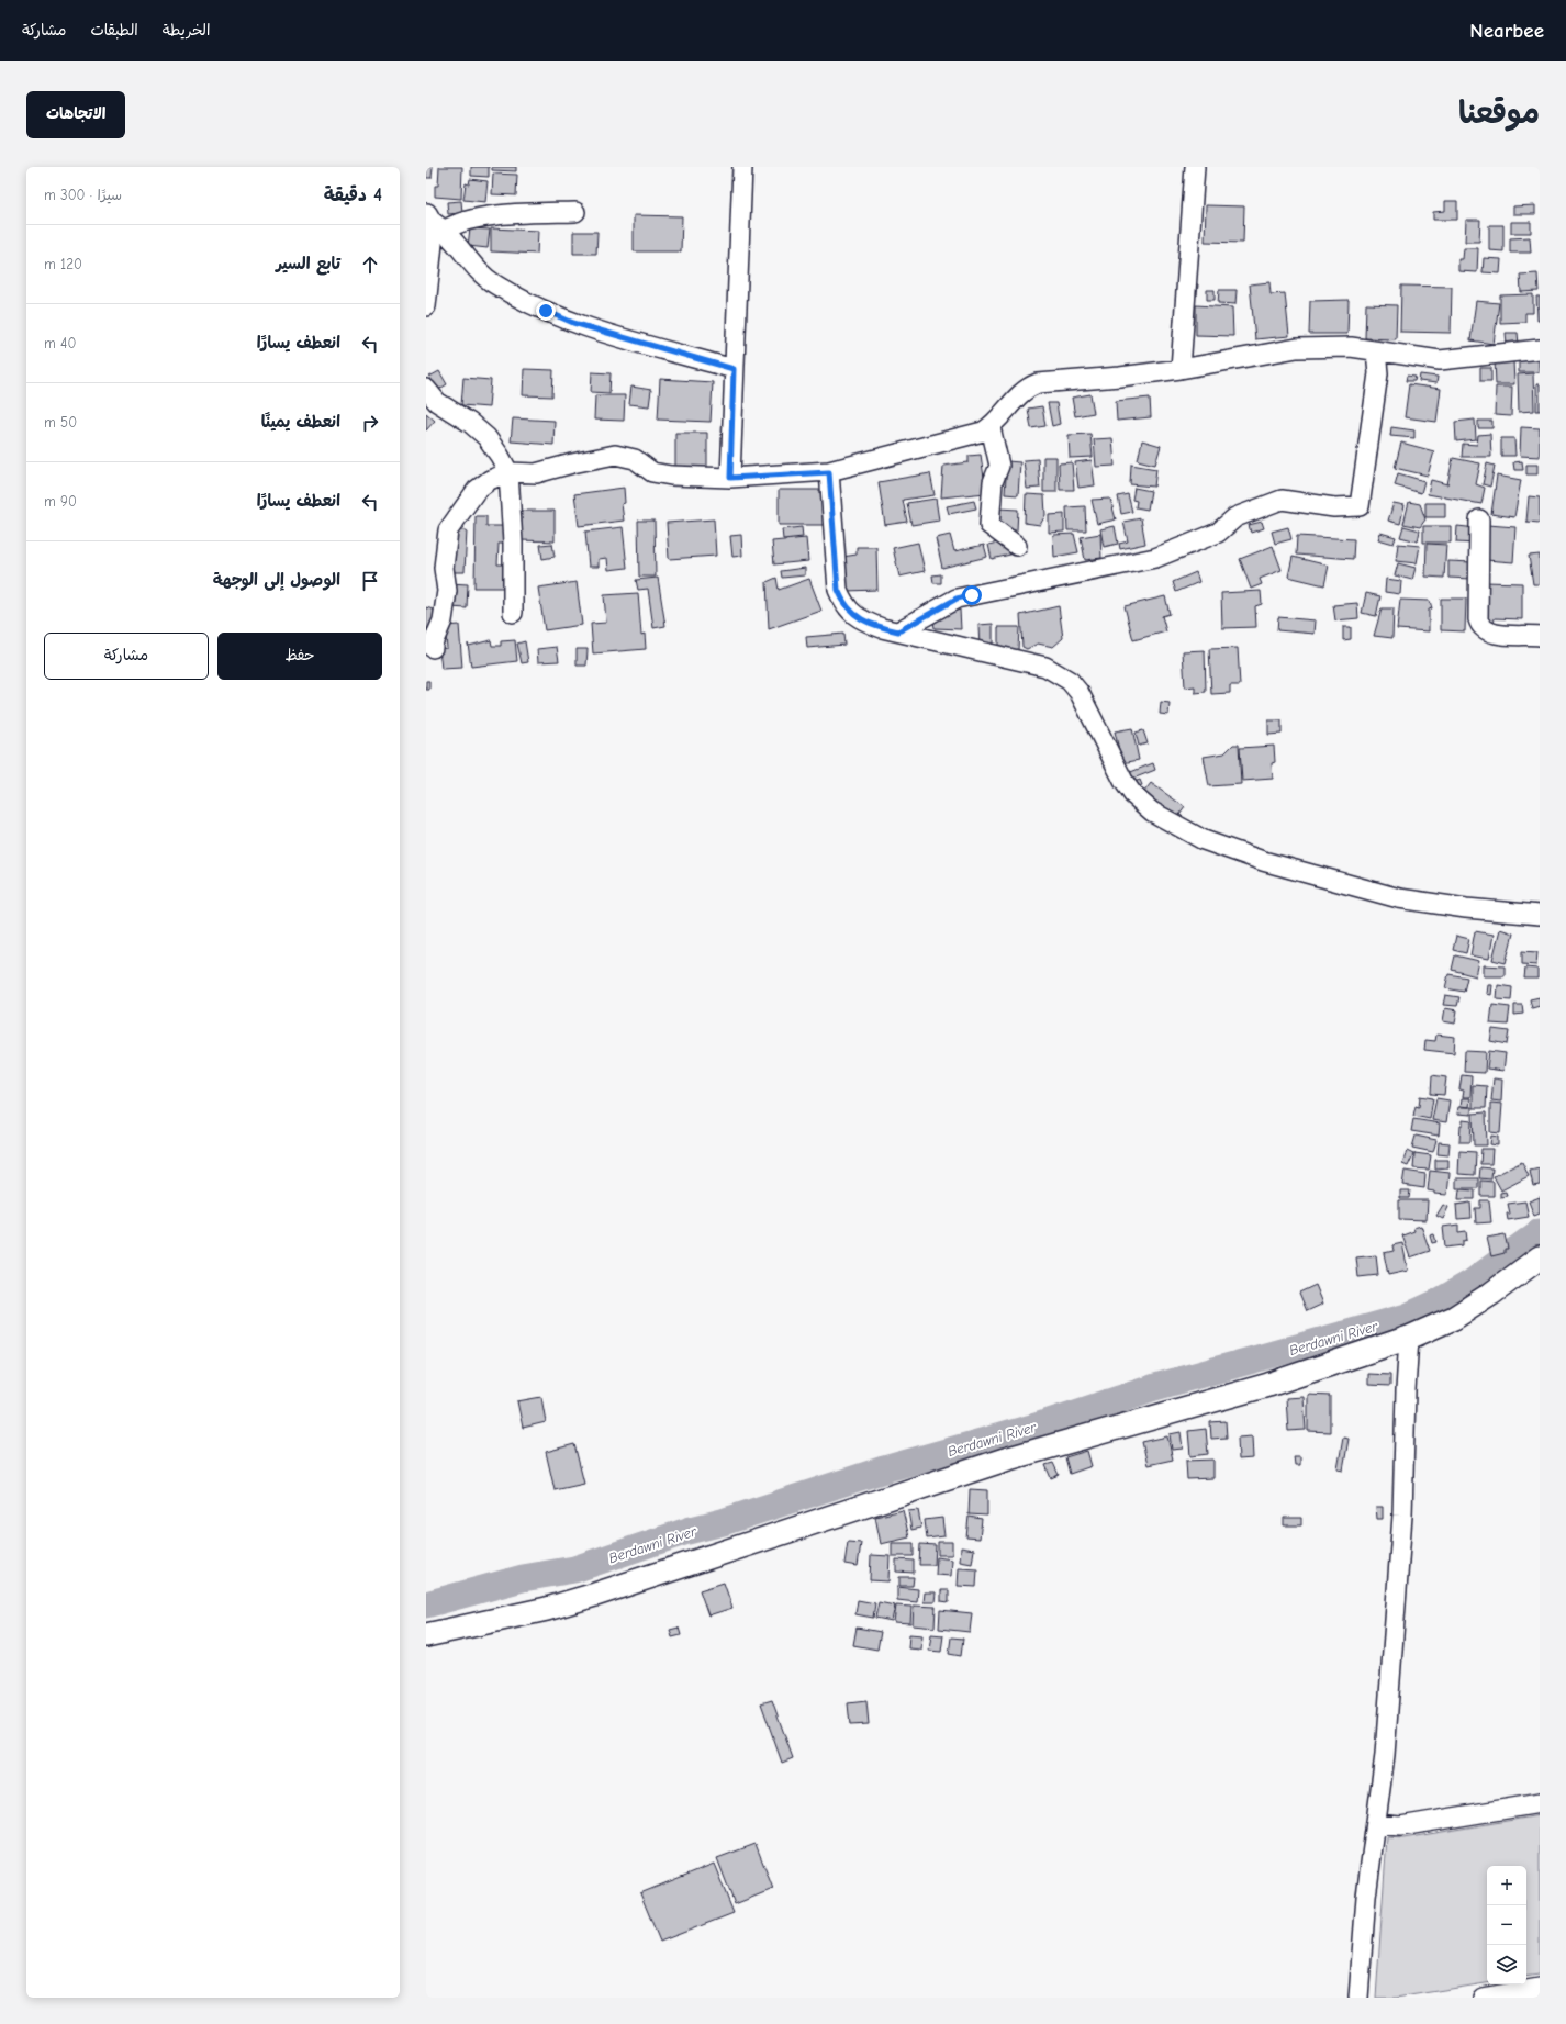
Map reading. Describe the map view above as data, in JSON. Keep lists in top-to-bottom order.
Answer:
{
  "water": ["Berdawni River"],
  "page": {
    "header": "Nearbee",
    "nav": ["الخريطة", "الطبقات", "مشاركة"],
    "title": "موقعنا",
    "buttons": [
      "الاتجاهات",
      ["حفظ", "مشاركة"]
    ],
    "heading": ["4 دقيقة", "سيرًا · 300 m"],
    "list": [
      ["تابع السير", "120 m"],
      ["انعطف يسارًا", "40 m"],
      ["انعطف يمينًا", "50 m"],
      ["انعطف يسارًا", "90 m"],
      "الوصول إلى الوجهة"
    ],
    "map_buttons": ["+", "−"]
  }
}
